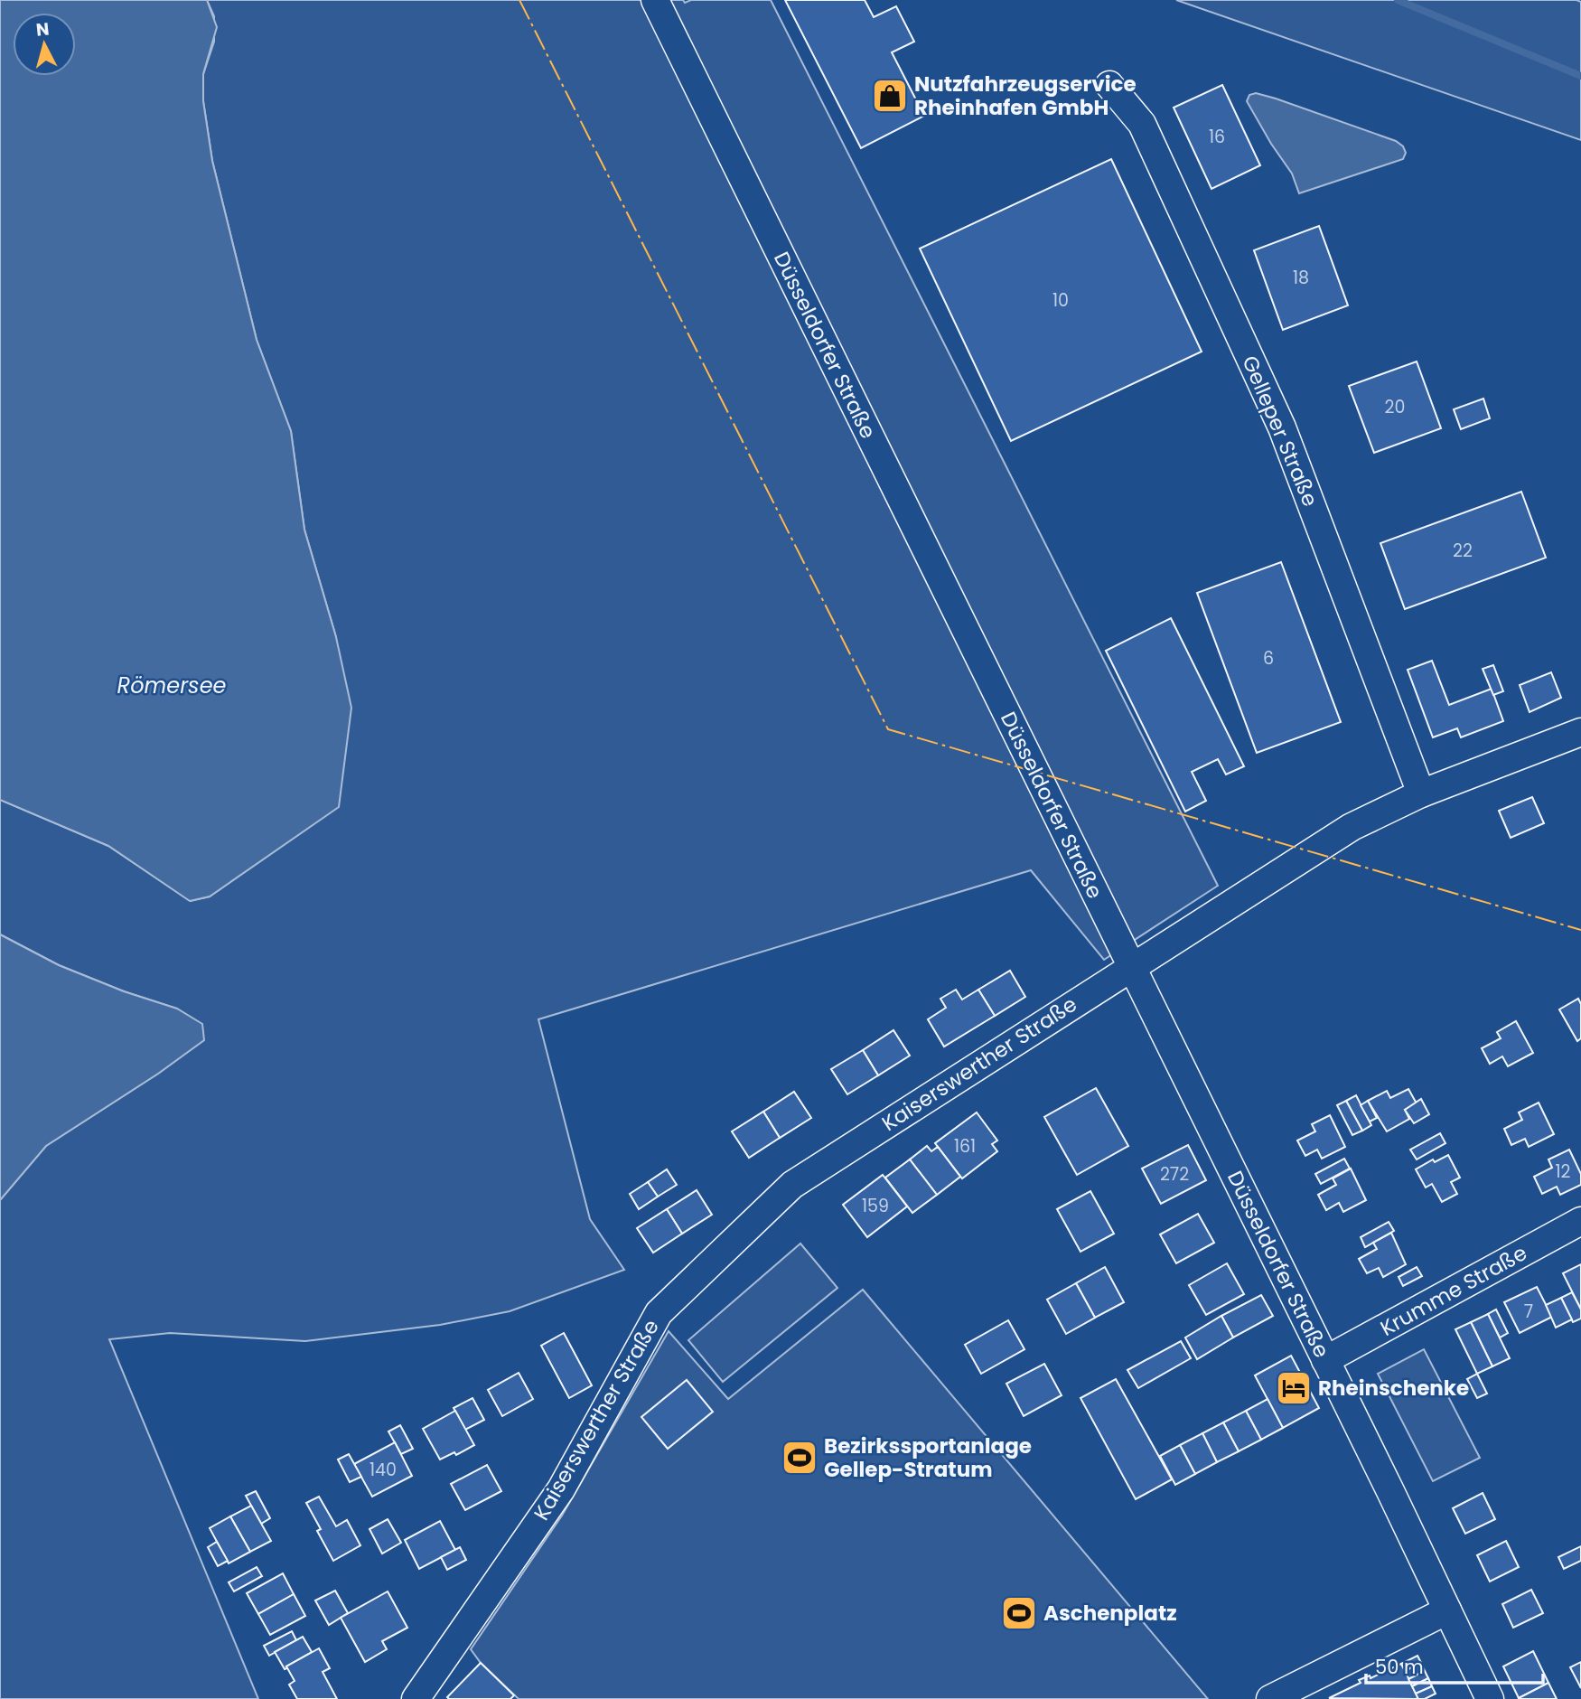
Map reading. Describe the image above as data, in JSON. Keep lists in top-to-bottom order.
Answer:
{
  "streets": {
    "street": [
      "Düsseldorfer Straße",
      "Gelleper Straße",
      "Kaiserswerther Straße",
      "Krumme Straße"
    ]
  },
  "crossings": [
    ["Düsseldorfer Straße", "Kaiserswerther Straße"],
    ["Düsseldorfer Straße", "Krumme Straße"]
  ],
  "water": ["Römersee"],
  "places": {
    "shop": ["Nutzfahrzeugservice Rheinhafen GmbH"],
    "hotel": ["Rheinschenke"],
    "sports": ["Bezirkssportanlage Gellep-Stratum", "Aschenplatz"]
  },
  "house_numbers": [
    "16",
    "18",
    "10",
    "20",
    "22",
    "6",
    "161",
    "12",
    "272",
    "159",
    "7",
    "140"
  ],
  "scale_bar": "50 m",
  "north": "top"
}
